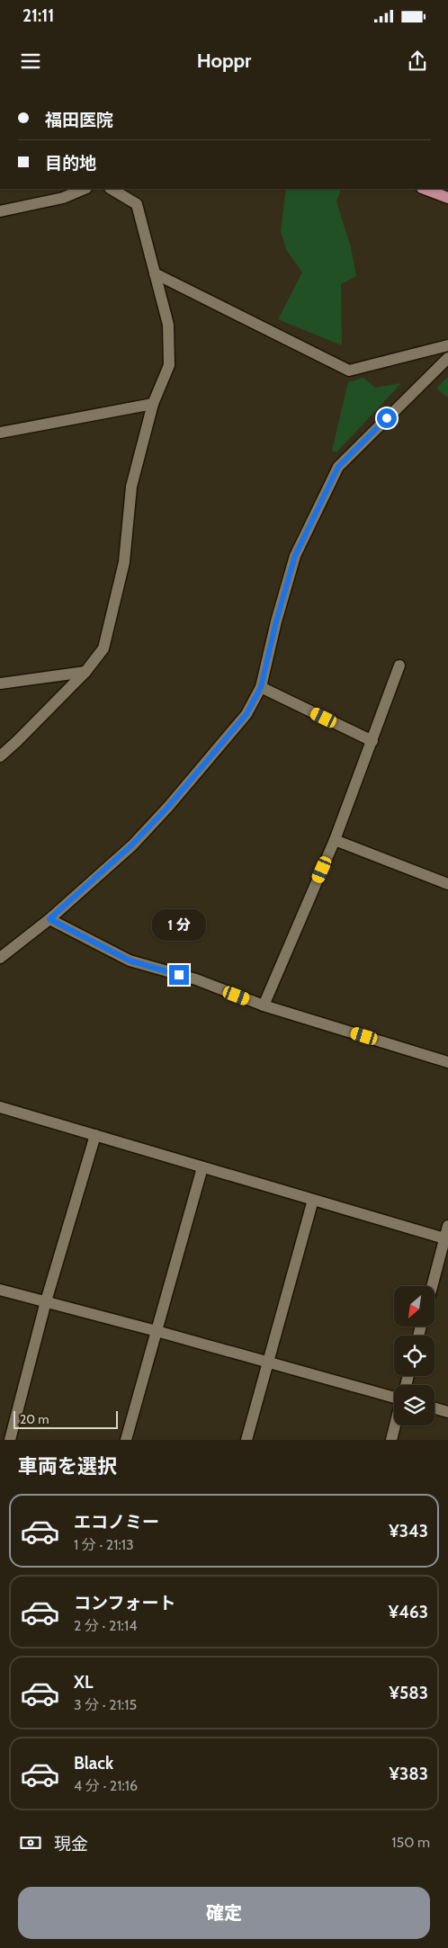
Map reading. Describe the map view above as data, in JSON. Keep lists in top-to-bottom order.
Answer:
{
  "scale_bar": "20 m",
  "north": "bottom left",
  "page": {
    "status": "21:11",
    "header": "Hoppr",
    "banner": ["福田医院", "目的地"],
    "bubble": "1 分",
    "scale": "20 m",
    "heading": "車両を選択",
    "list": [
      {
        "name": "エコノミー",
        "note": "1 分 · 21:13",
        "value": "¥343"
      },
      {
        "name": "コンフォート",
        "note": "2 分 · 21:14",
        "value": "¥463"
      },
      {
        "name": "XL",
        "note": "3 分 · 21:15",
        "value": "¥583"
      },
      {
        "name": "Black",
        "note": "4 分 · 21:16",
        "value": "¥383"
      }
    ],
    "pay": ["現金", "150 m"],
    "buttons": "確定"
  }
}
